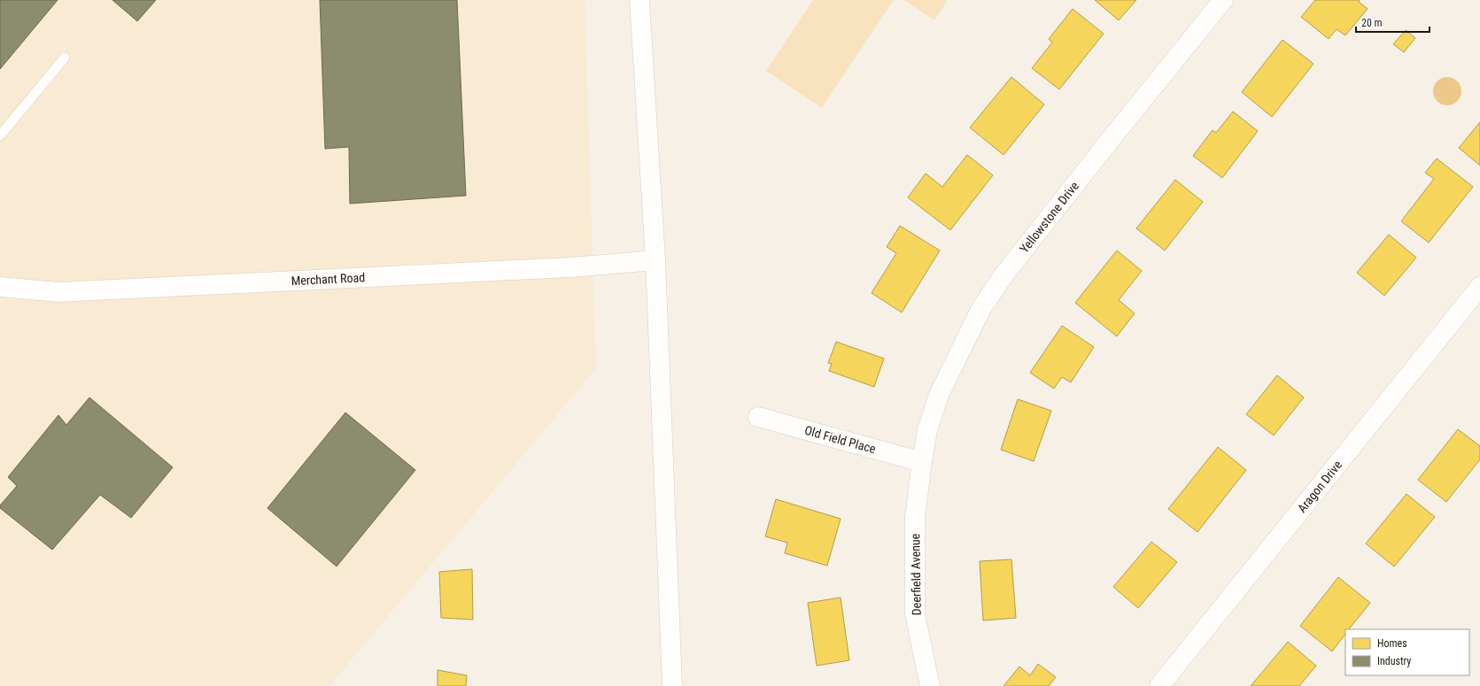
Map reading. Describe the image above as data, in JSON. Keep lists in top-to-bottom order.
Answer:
{
  "streets": {
    "main road": [
      "Yellowstone Drive",
      "Merchant Road",
      "Old Field Place",
      "Aragon Drive",
      "Deerfield Avenue"
    ]
  },
  "crossings": [
    ["Yellowstone Drive", "Old Field Place"],
    ["Yellowstone Drive", "Deerfield Avenue"],
    ["Old Field Place", "Deerfield Avenue"]
  ],
  "legend": ["Homes", "Industry"],
  "scale_bar": "20 m"
}
